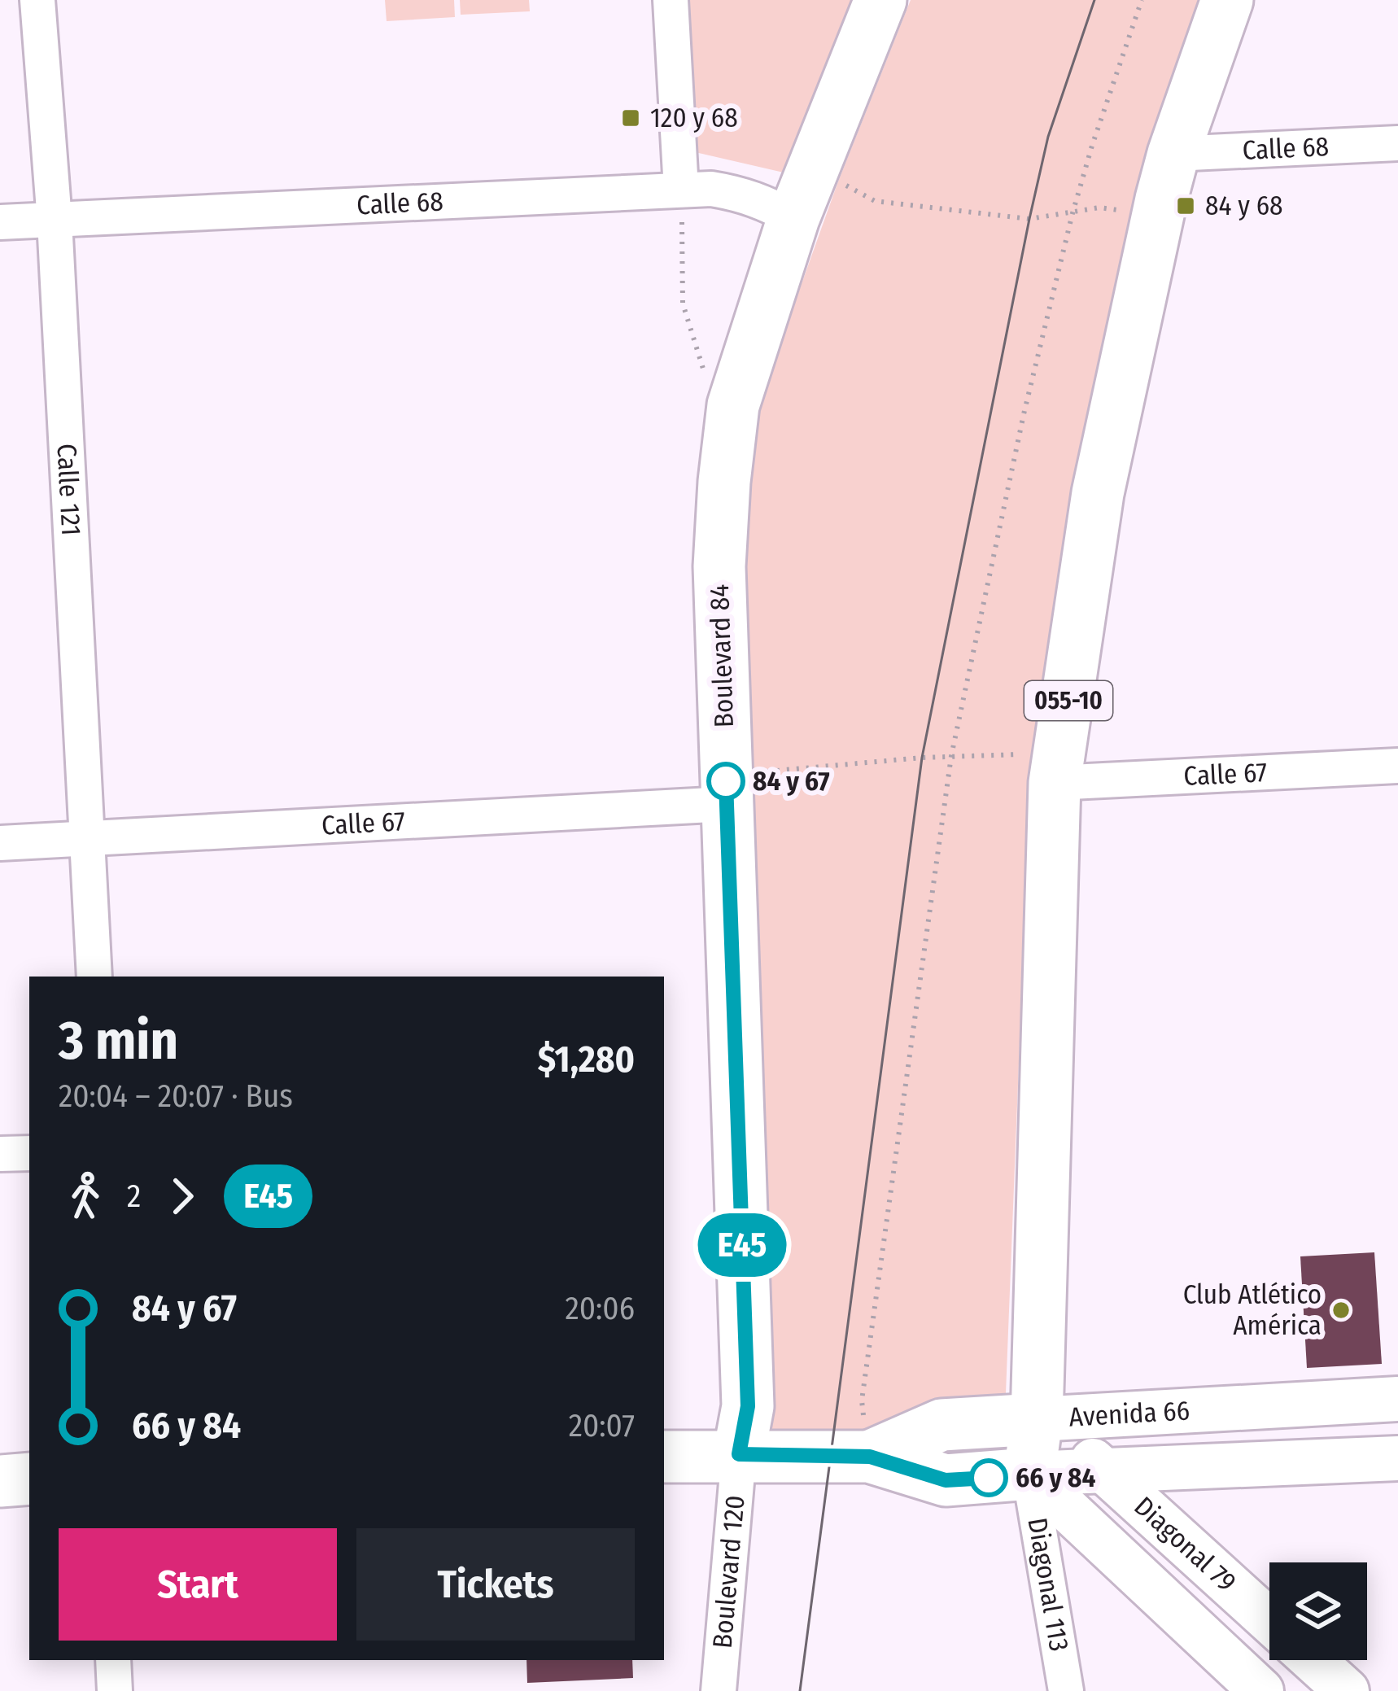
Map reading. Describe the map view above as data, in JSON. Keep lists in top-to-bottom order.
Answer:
{
  "streets": {
    "highway": [
      "Boulevard 84",
      "055-10",
      "Avenida 66",
      "Diagonal 113"
    ],
    "main road": ["Diagonal 79"],
    "street": [
      "Calle 68",
      "Calle 121",
      "Calle 67",
      "Boulevard 120"
    ]
  },
  "crossings": [
    ["Calle 68", "Calle 121"],
    ["Calle 68", "Boulevard 84"],
    ["Calle 68", "055-10"],
    ["Calle 121", "Calle 67"],
    ["Boulevard 84", "Calle 67"],
    ["Boulevard 84", "Avenida 66"],
    ["Boulevard 84", "Boulevard 120"],
    ["055-10", "Calle 67"],
    ["055-10", "Avenida 66"],
    ["055-10", "Diagonal 79"],
    ["055-10", "Diagonal 113"],
    ["Avenida 66", "Diagonal 79"],
    ["Avenida 66", "Boulevard 120"],
    ["Avenida 66", "Diagonal 113"],
    ["Diagonal 79", "Diagonal 113"]
  ],
  "places": {
    "transit": ["120 y 68", "84 y 68"],
    "other": ["84 y 67", "Club Atlético América", "66 y 84"]
  },
  "lines": ["bus line E45"],
  "page": {
    "on_map": "E45",
    "heading": ["3 min", "20:04 – 20:07 · Bus", "$1,280"],
    "legs": ["2", "E45"],
    "list": [
      {
        "name": "84 y 67",
        "value": "20:06"
      },
      {
        "name": "66 y 84",
        "value": "20:07"
      }
    ],
    "buttons": ["Start", "Tickets"]
  }
}
